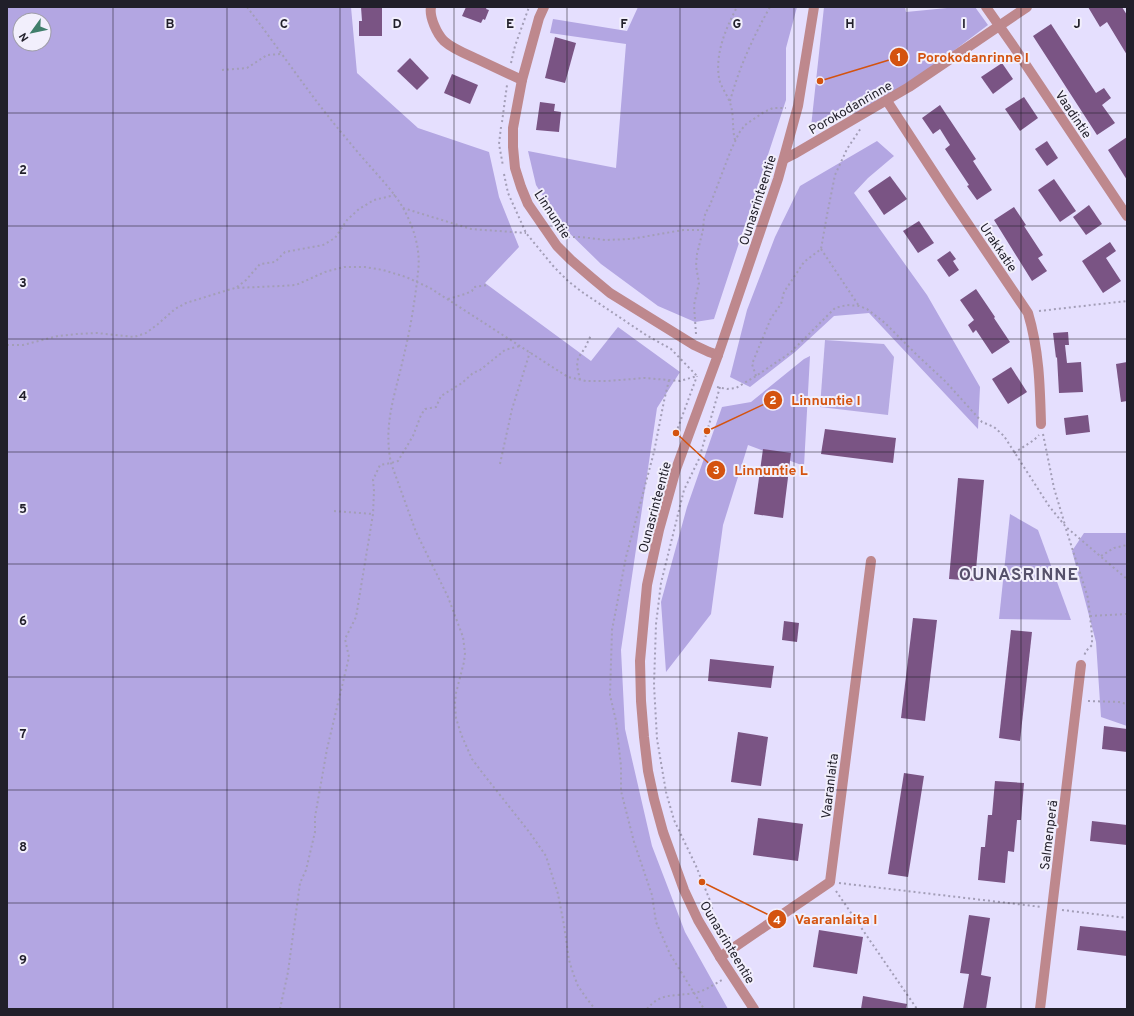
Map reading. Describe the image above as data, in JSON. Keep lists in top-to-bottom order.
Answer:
{
  "streets": {
    "street": [
      "Porokodanrinne",
      "Vaadintie",
      "Ounasrinteentie",
      "Linnuntie",
      "Urakkatie",
      "Vaaranlaita",
      "Salmenperä"
    ]
  },
  "crossings": [
    ["Porokodanrinne", "Vaadintie"],
    ["Porokodanrinne", "Ounasrinteentie"],
    ["Porokodanrinne", "Urakkatie"],
    ["Ounasrinteentie", "Linnuntie"]
  ],
  "districts": ["OUNASRINNE"],
  "places": [
    "Porokodanrinne I",
    "Linnuntie I",
    "Linnuntie L",
    "Vaaranlaita I"
  ],
  "north": "bottom left",
  "grid": {
    "columns": [
      "B",
      "C",
      "D",
      "E",
      "F",
      "G",
      "H",
      "I",
      "J"
    ],
    "rows": [
      "2",
      "3",
      "4",
      "5",
      "6",
      "7",
      "8",
      "9"
    ]
  }
}
